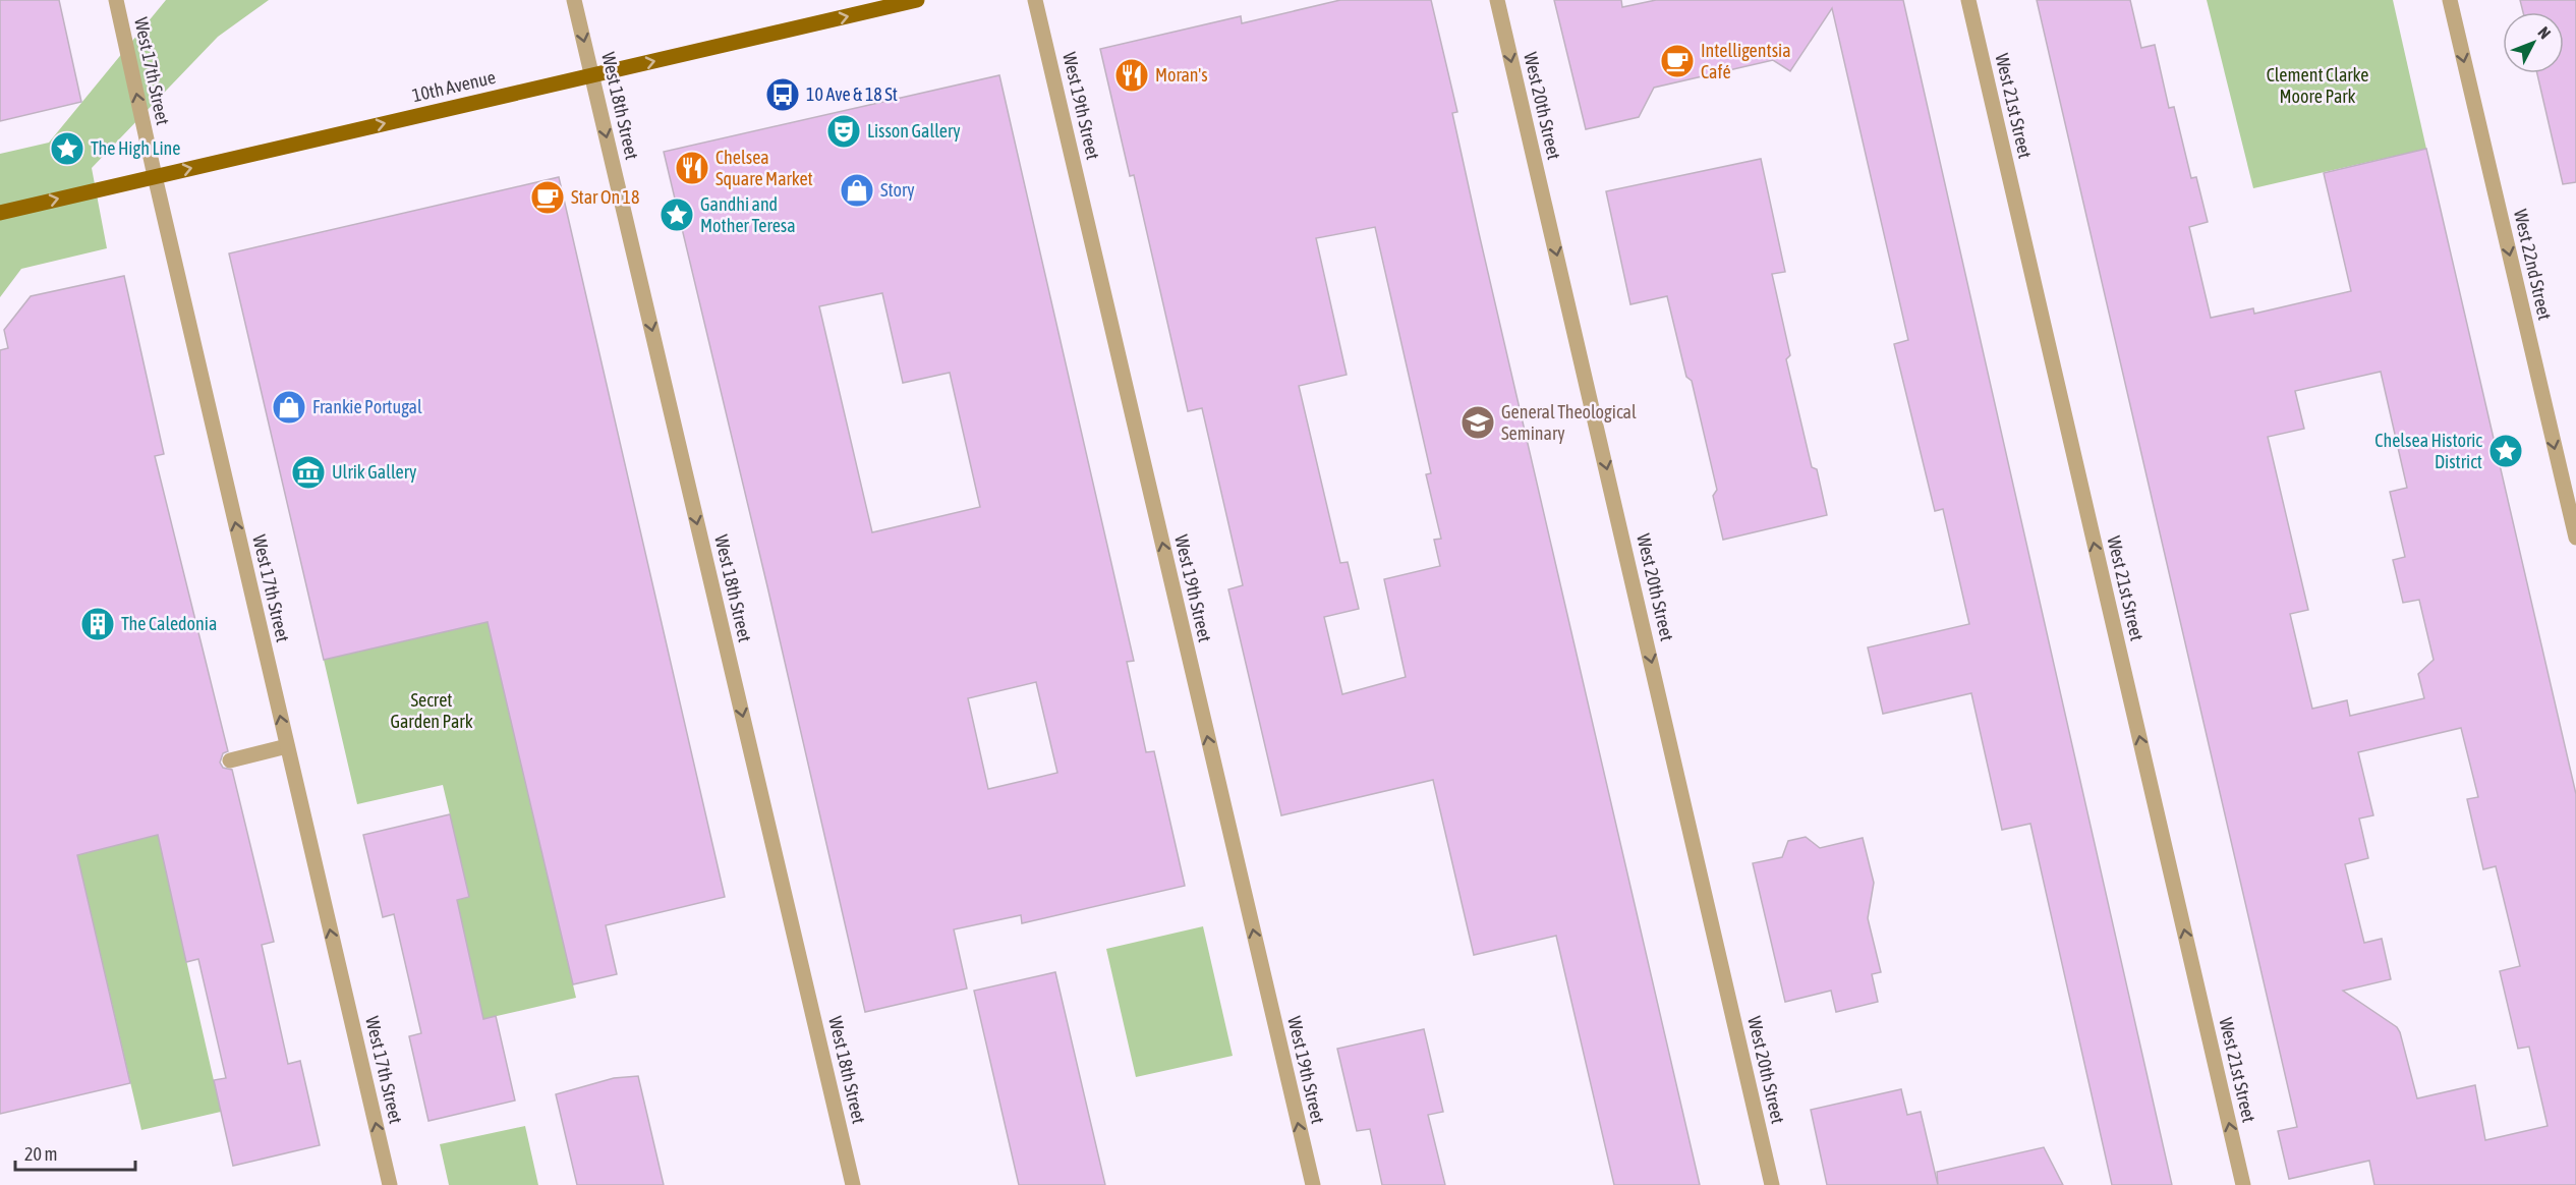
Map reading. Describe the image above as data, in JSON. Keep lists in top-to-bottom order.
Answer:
{
  "streets": {
    "main road": ["10th Avenue"],
    "street": [
      "West 17th Street",
      "West 18th Street",
      "West 19th Street",
      "West 20th Street",
      "West 21st Street",
      "West 22nd Street"
    ]
  },
  "crossings": [
    ["West 17th Street", "10th Avenue"],
    ["10th Avenue", "West 18th Street"]
  ],
  "one_way": [
    "West 17th Street",
    "10th Avenue",
    "West 18th Street",
    "West 19th Street",
    "West 20th Street",
    "West 21st Street",
    "West 22nd Street"
  ],
  "parks": ["Clement Clarke Moore Park", "Secret Garden Park"],
  "places": {
    "cafe": ["Intelligentsia Café", "Star On 18"],
    "restaurant": ["Moran's", "Chelsea Square Market"],
    "bus stop": ["10 Ave & 18 St"],
    "theatre": ["Lisson Gallery"],
    "place": ["The High Line", "Gandhi and Mother Teresa", "Chelsea Historic District"],
    "shop": ["Story", "Frankie Portugal"],
    "school or university": ["General Theological Seminary"],
    "museum": ["Ulrik Gallery"],
    "building": ["The Caledonia"]
  },
  "scale_bar": "20 m",
  "north": "top right"
}
